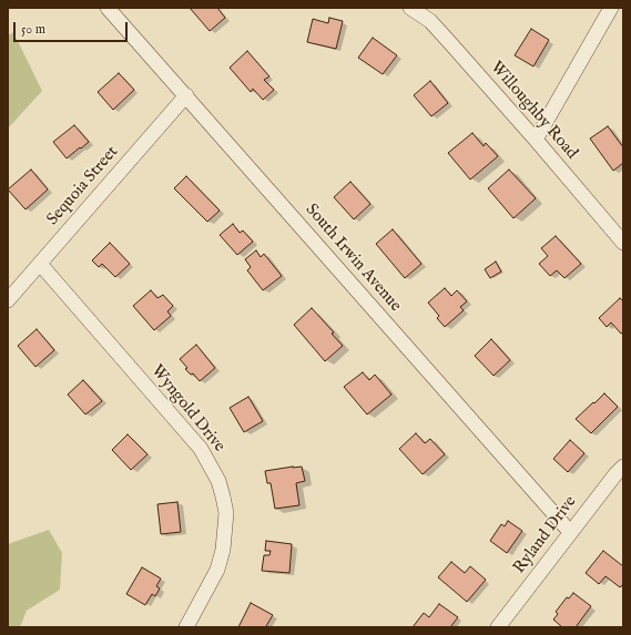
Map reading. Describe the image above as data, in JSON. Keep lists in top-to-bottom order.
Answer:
{
  "streets": {
    "street": [
      "Willoughby Road",
      "Sequoia Street",
      "South Irwin Avenue",
      "Wyngold Drive",
      "Ryland Drive"
    ]
  },
  "crossings": [
    ["Sequoia Street", "South Irwin Avenue"],
    ["Sequoia Street", "Wyngold Drive"],
    ["South Irwin Avenue", "Ryland Drive"]
  ],
  "scale_bar": "50 m"
}
